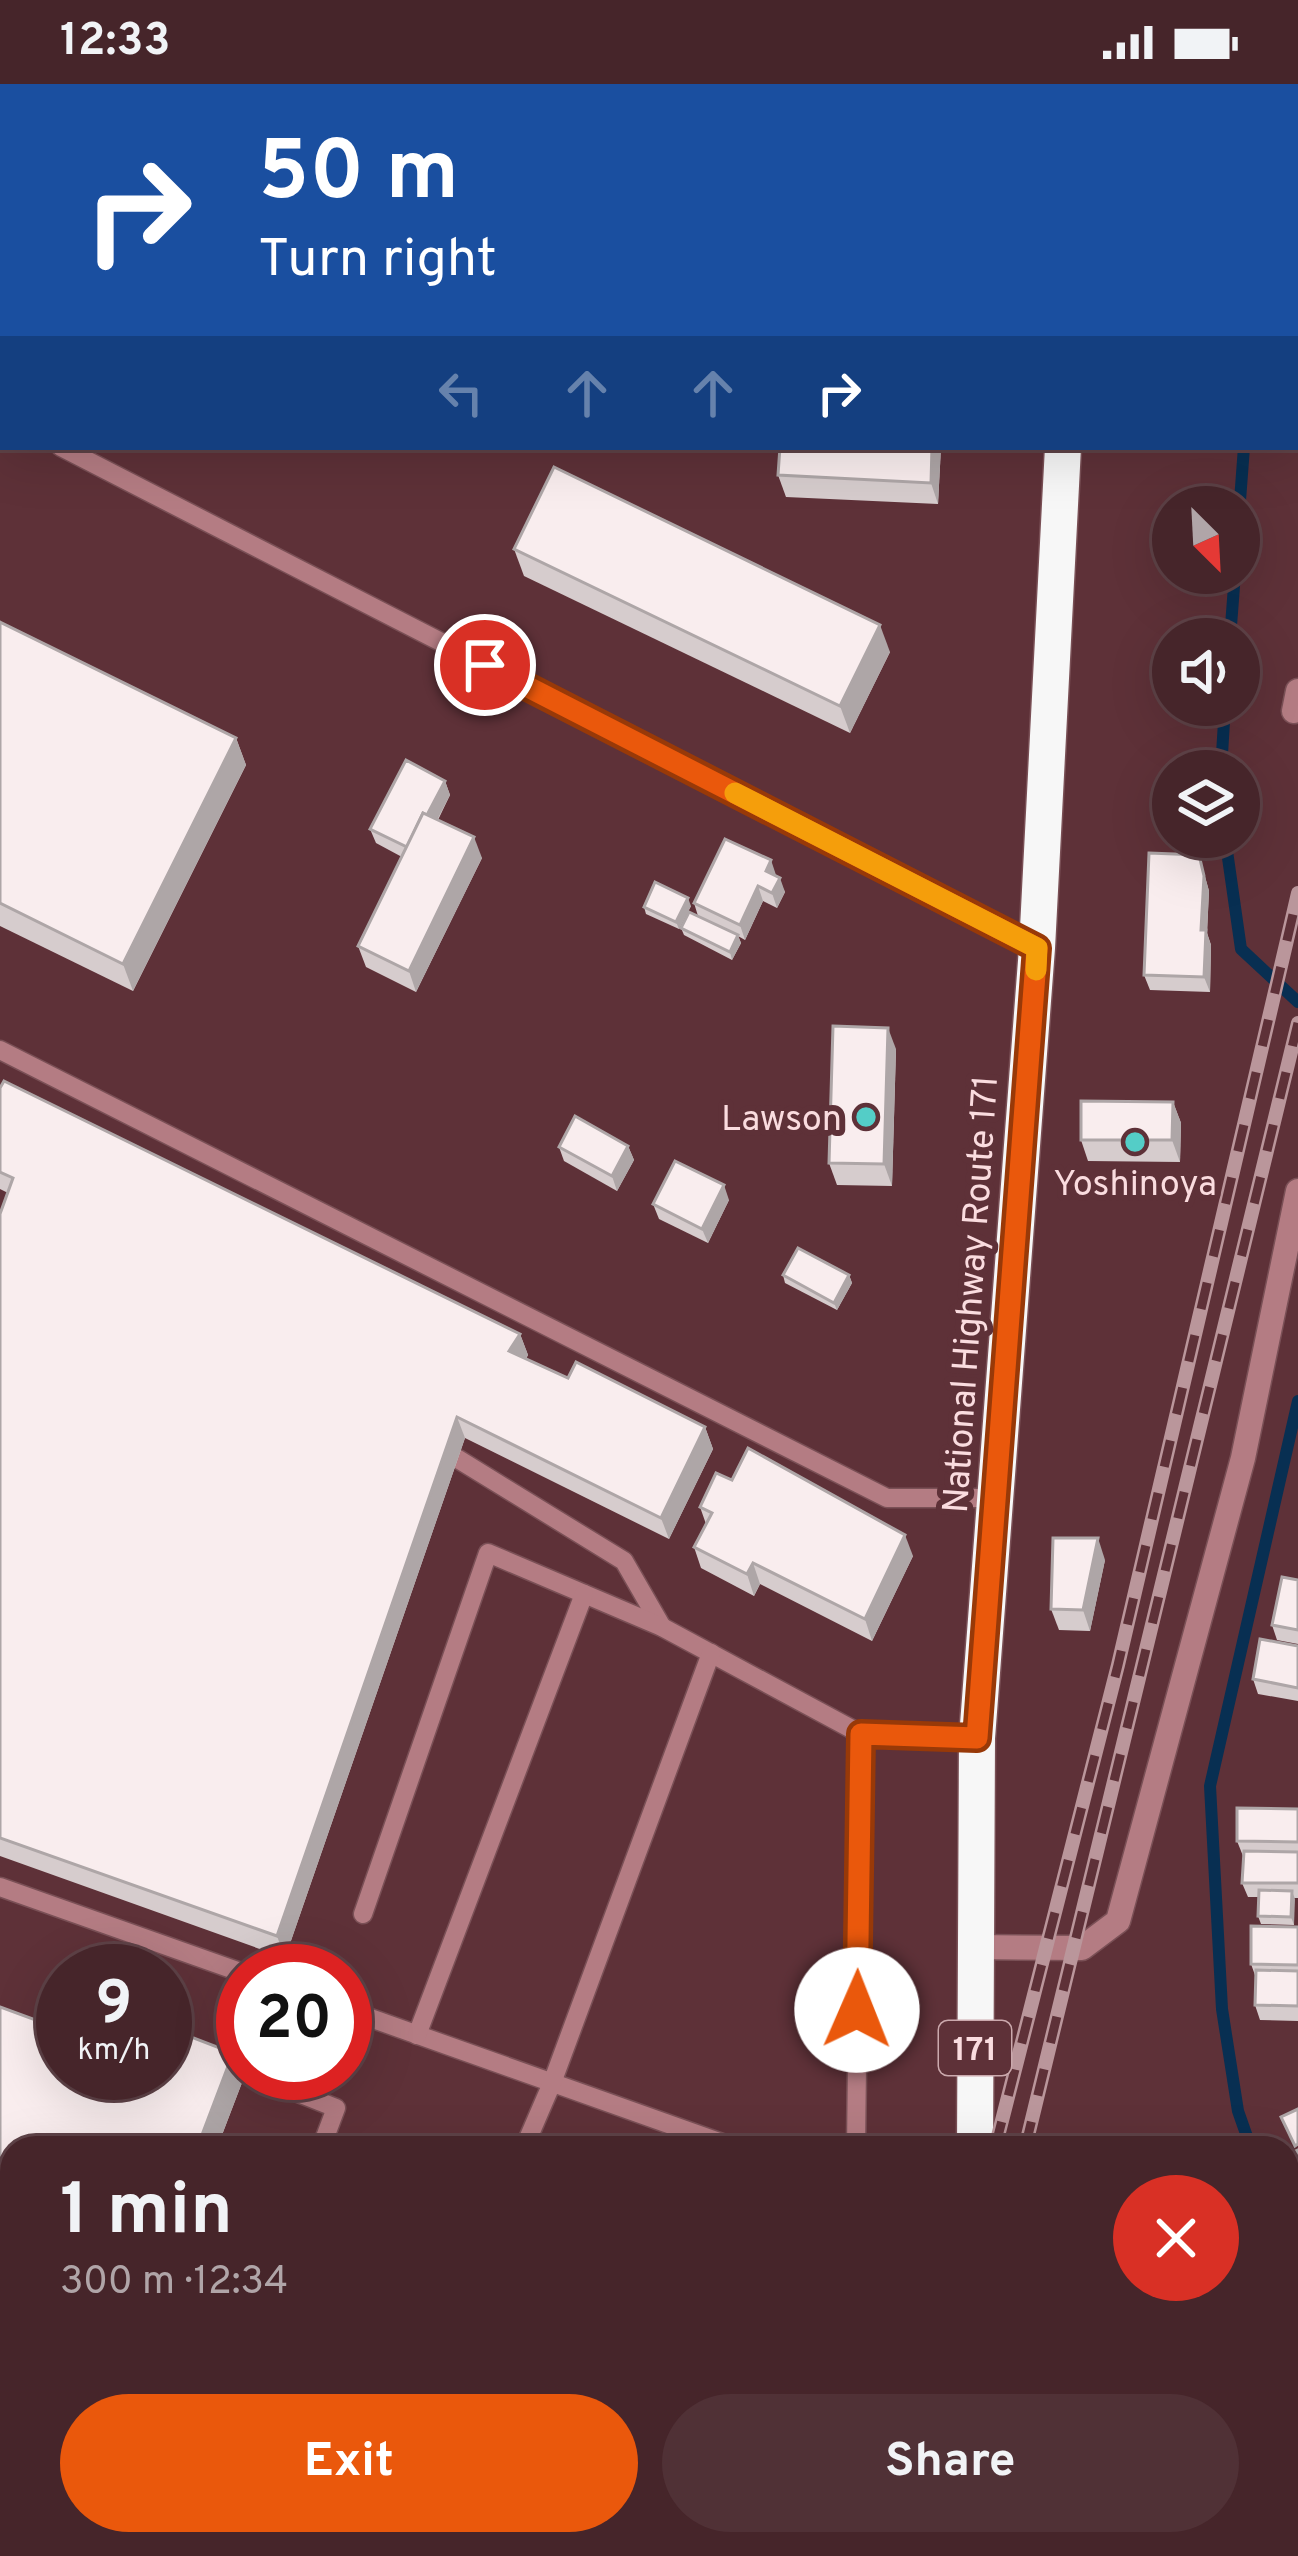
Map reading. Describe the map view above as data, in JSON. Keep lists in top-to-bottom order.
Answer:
{
  "streets": {
    "highway": ["National Highway Route 171", "171"]
  },
  "places": ["Lawson", "Yoshinoya"],
  "north": "bottom right",
  "page": {
    "status": "12:33",
    "turn": ["50 m", "Turn right"],
    "speed": "9 km/h",
    "limit": "20",
    "heading": ["1 min", "300 m · 12:34"],
    "buttons": ["Exit", "Share"]
  }
}
